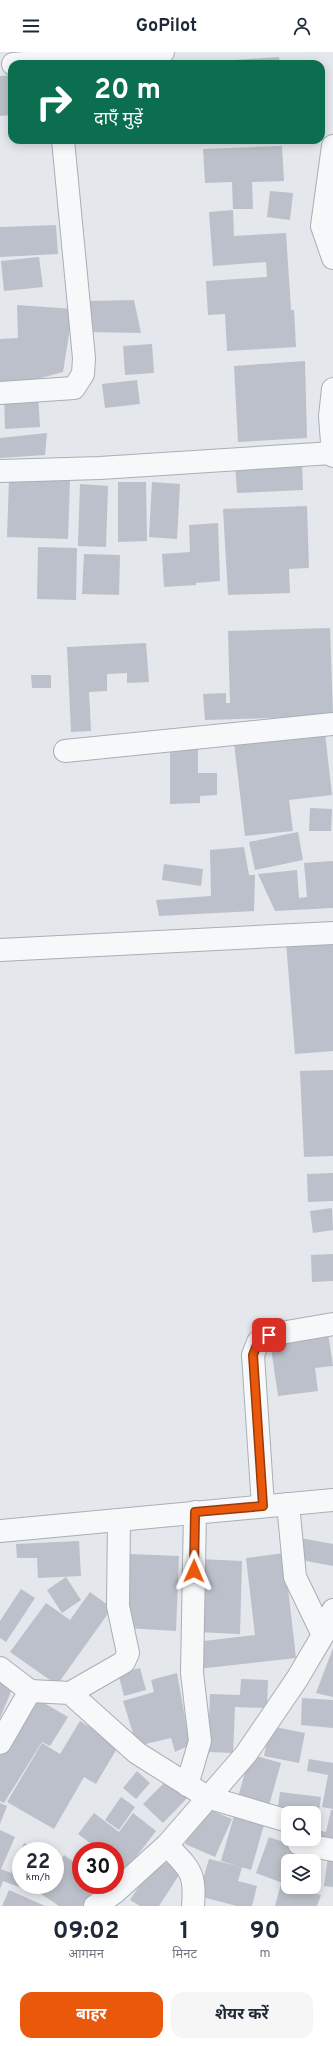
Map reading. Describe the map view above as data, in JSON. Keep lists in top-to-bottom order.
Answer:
{
  "page": {
    "header": "GoPilot",
    "turn": ["20 m", "दाएँ मुड़ें"],
    "speed": "22 km/h",
    "limit": "30",
    "eta": [
      "09:02",
      "आगमन",
      "1",
      "मिनट",
      "90",
      "m"
    ],
    "buttons": ["बाहर", "शेयर करें"]
  }
}
